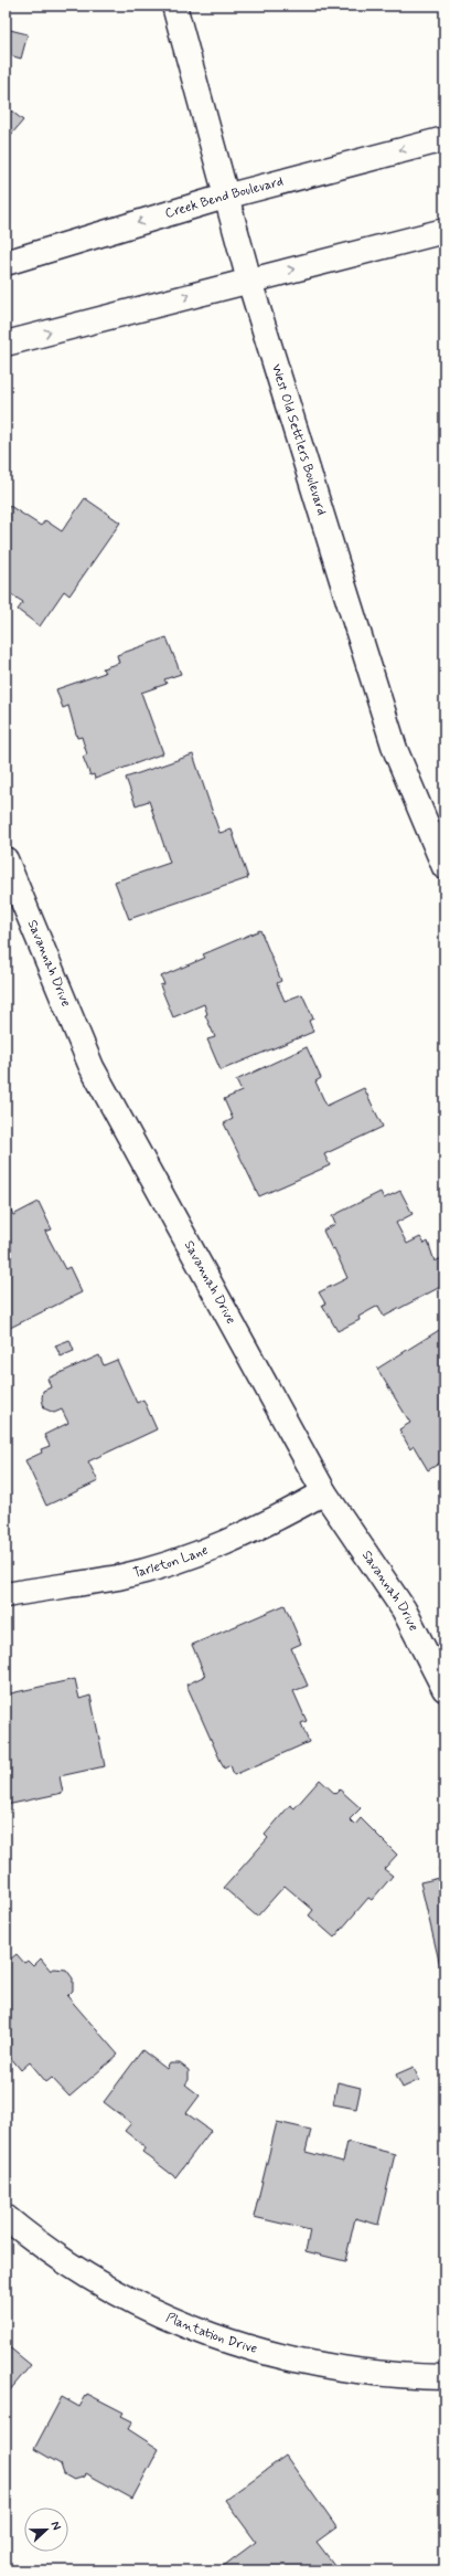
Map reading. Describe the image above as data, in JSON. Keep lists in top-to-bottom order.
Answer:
{
  "streets": {
    "street": [
      "Creek Bend Boulevard",
      "West Old Settlers Boulevard",
      "Savannah Drive",
      "Tarleton Lane",
      "Plantation Drive"
    ]
  },
  "crossings": [
    ["Creek Bend Boulevard", "West Old Settlers Boulevard"],
    ["Savannah Drive", "Tarleton Lane"]
  ],
  "north": "right"
}
